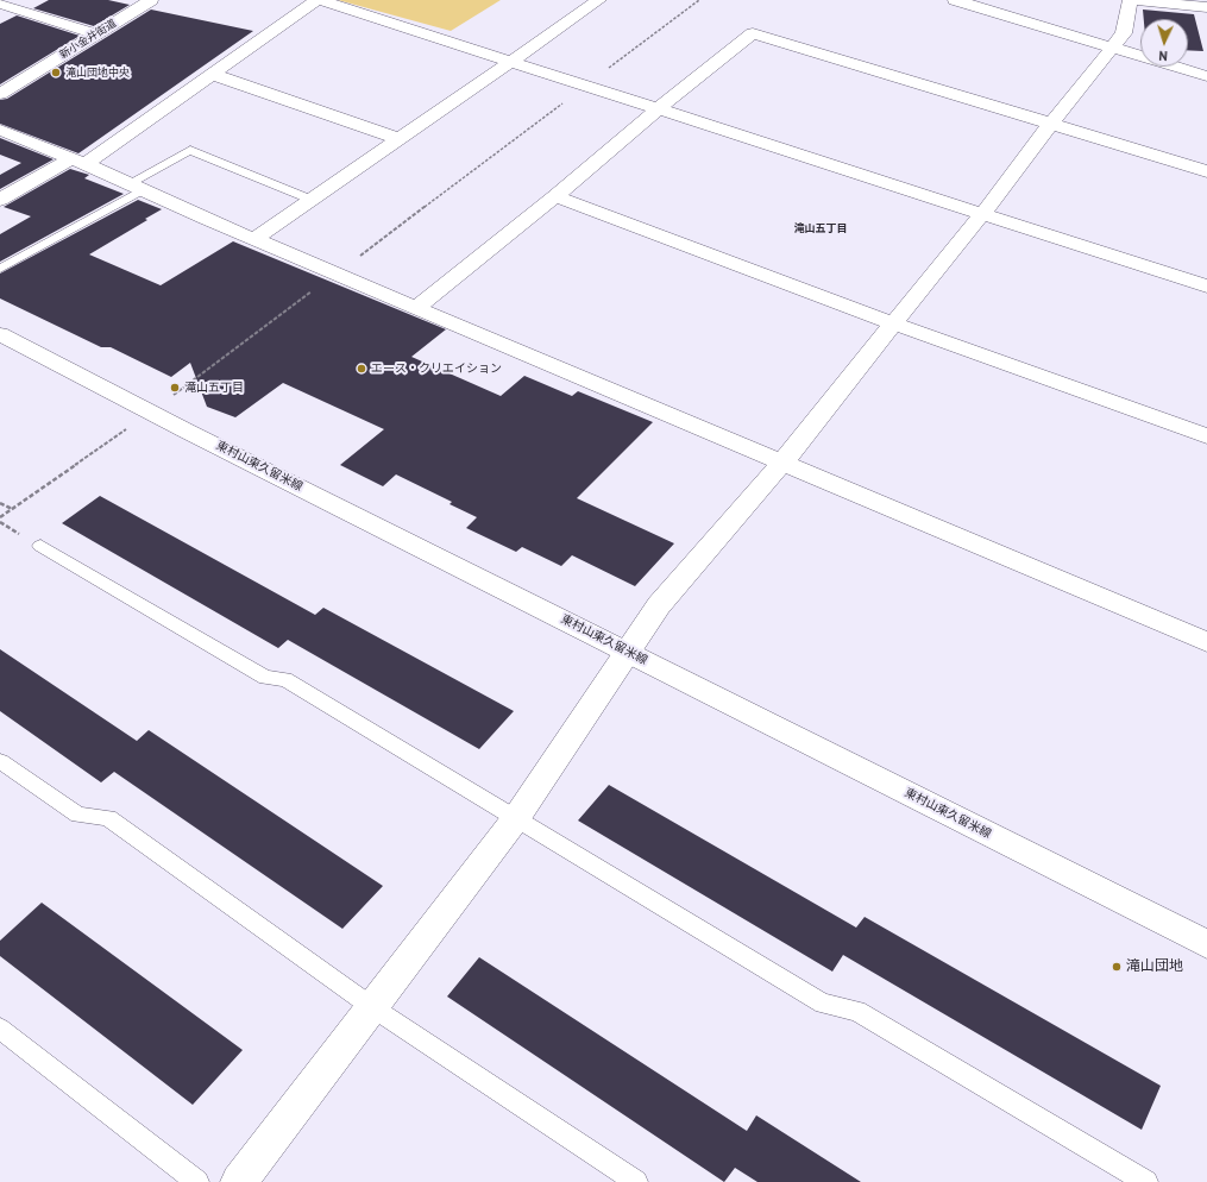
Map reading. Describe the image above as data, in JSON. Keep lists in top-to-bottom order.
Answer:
{
  "streets": {
    "street": ["新小金井街道", "東村山東久留米線"]
  },
  "districts": ["滝山五丁目"],
  "places": [
    "滝山団地中央",
    "エース・クリエイション",
    "滝山五丁目",
    "滝山団地"
  ],
  "north": "bottom"
}
